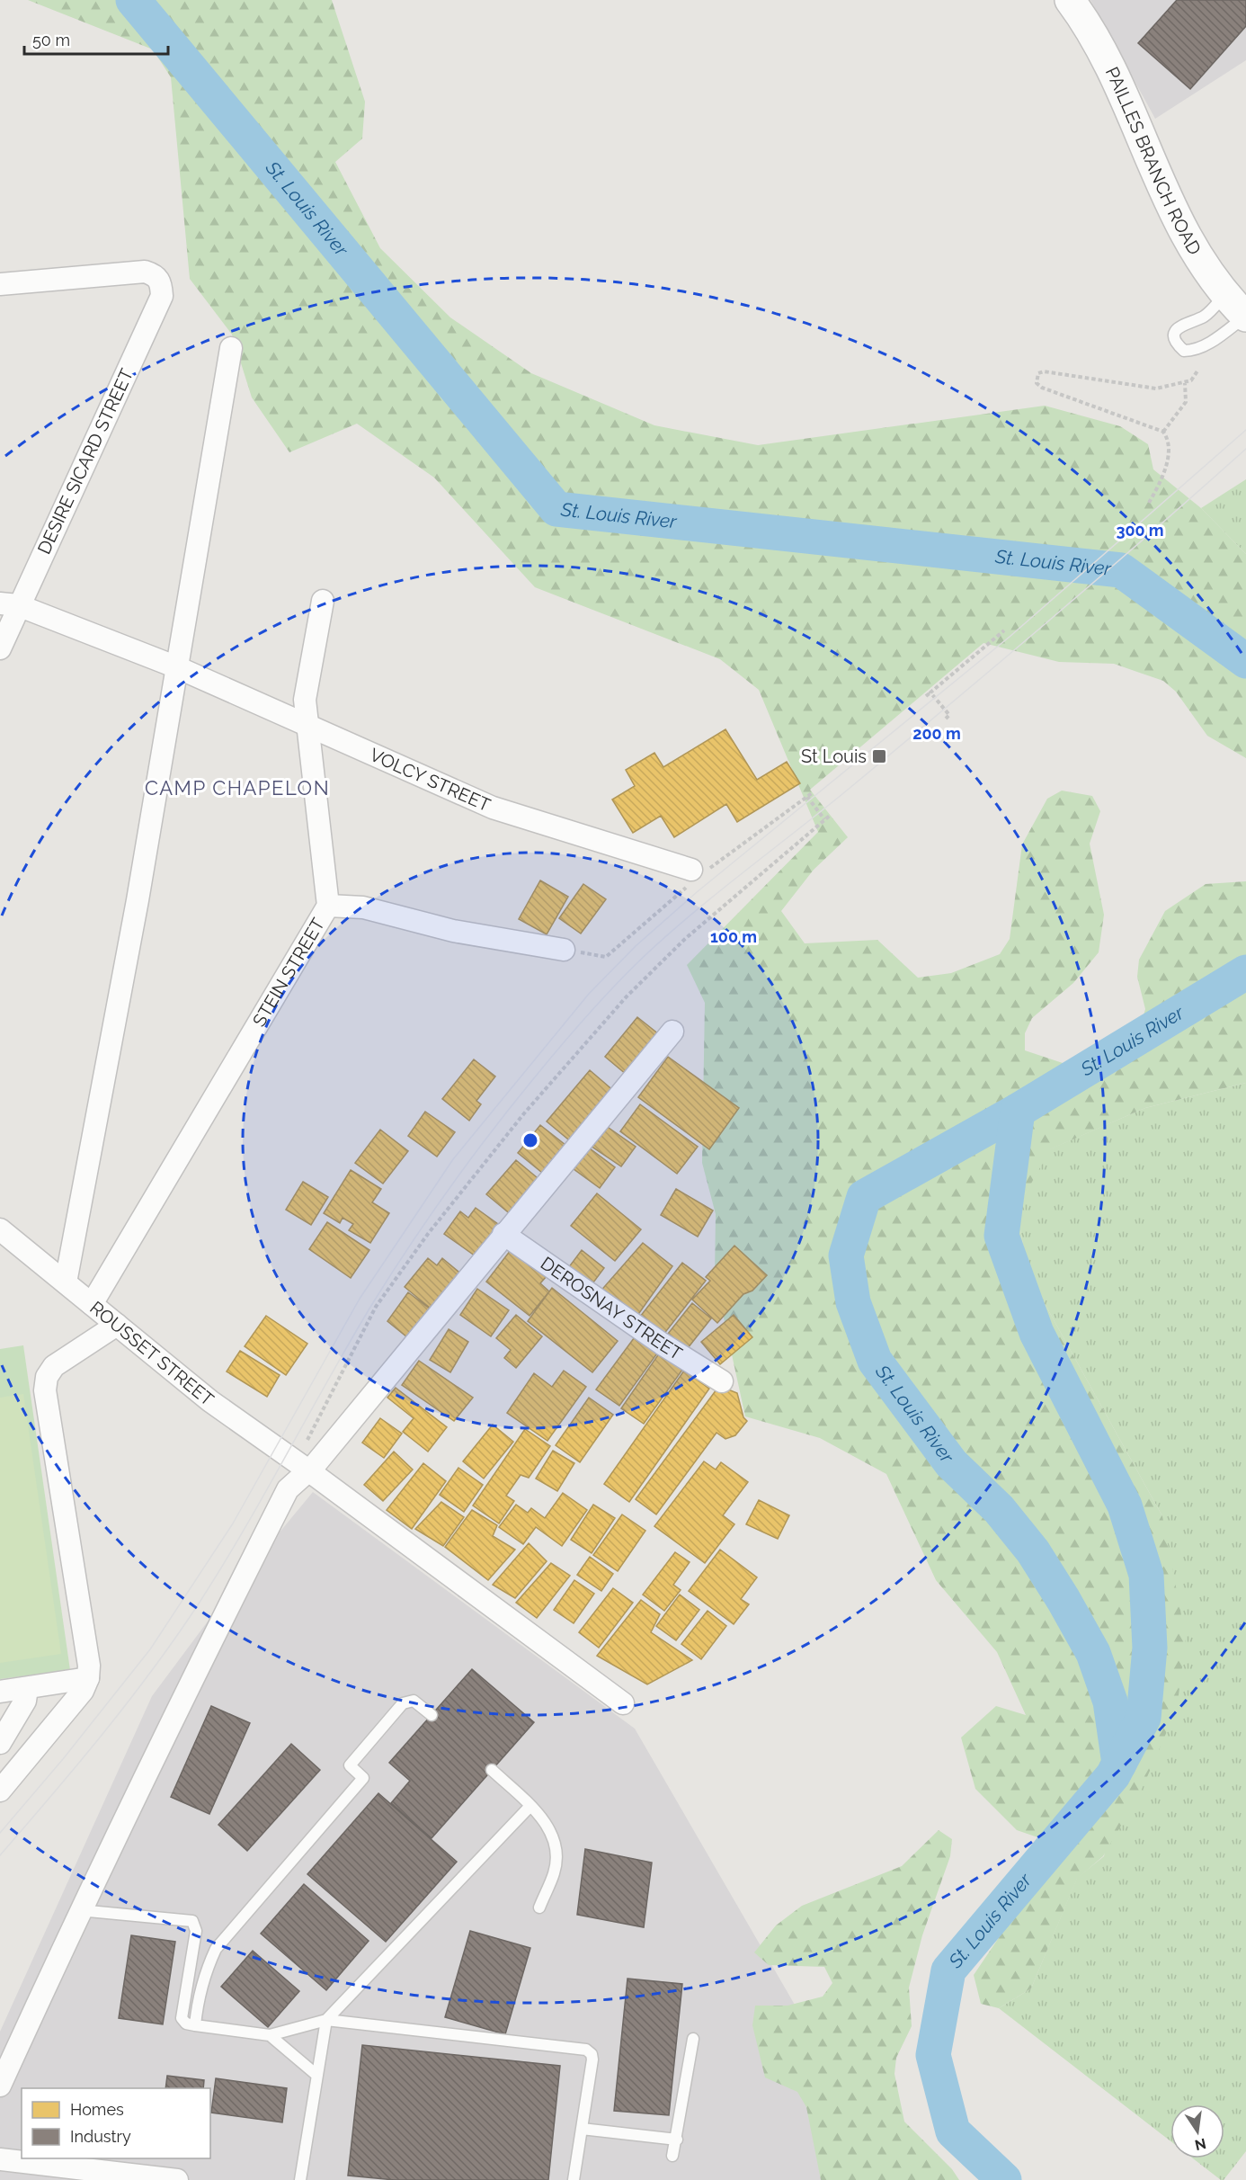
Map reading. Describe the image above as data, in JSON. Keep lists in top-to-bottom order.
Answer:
{
  "streets": {
    "main road": ["PAILLES BRANCH ROAD"],
    "street": [
      "DESIRE SICARD STREET",
      "VOLCY STREET",
      "STEIN STREET",
      "DEROSNAY STREET",
      "ROUSSET STREET"
    ]
  },
  "crossings": [
    ["DESIRE SICARD STREET", "VOLCY STREET"],
    ["VOLCY STREET", "STEIN STREET"],
    ["STEIN STREET", "ROUSSET STREET"]
  ],
  "districts": ["CAMP CHAPELON"],
  "water": ["St. Louis River"],
  "places": {
    "transit": ["St Louis"]
  },
  "legend": ["Homes", "Industry"],
  "scale_bar": "50 m",
  "north": "bottom",
  "rings": ["300 m", "200 m", "100 m"]
}
